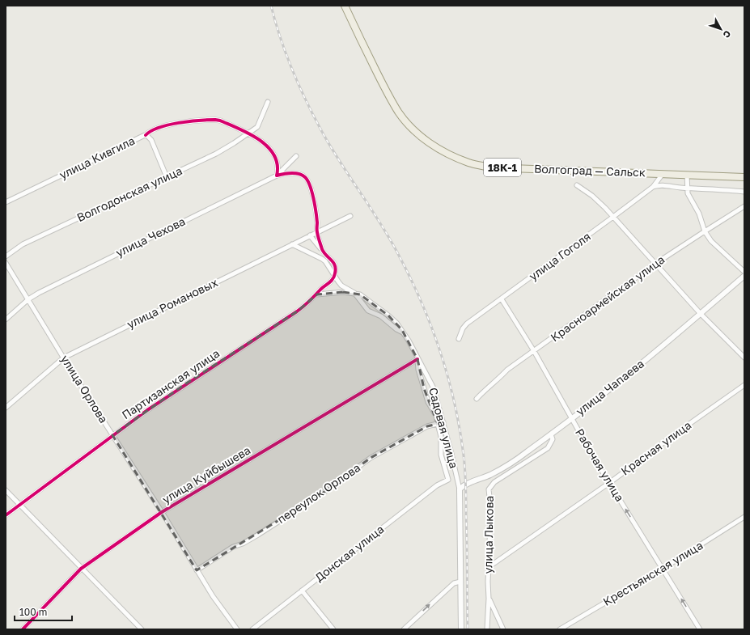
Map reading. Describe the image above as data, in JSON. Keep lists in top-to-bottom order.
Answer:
{
  "streets": {
    "main road": ["18К-1", "Волгоград — Сальск"],
    "street": [
      "улица Кивгила",
      "Волгодонская улица",
      "улица Чехова",
      "улица Гоголя",
      "Красноармейская улица",
      "улица Романовых",
      "Партизанская улица",
      "улица Чапаева",
      "улица Орлова",
      "Садовая улица",
      "Красная улица",
      "Рабочая улица",
      "улица Куйбышева",
      "переулок Орлова",
      "улица Лыкова",
      "Донская улица",
      "Крестьянская улица"
    ]
  },
  "crossings": [
    ["улица Кивгила", "Волгодонская улица"],
    ["Волгоград — Сальск", "улица Гоголя"],
    ["улица Чехова", "улица Орлова"],
    ["улица Гоголя", "Рабочая улица"],
    ["Красноармейская улица", "Рабочая улица"],
    ["улица Романовых", "улица Орлова"],
    ["Партизанская улица", "улица Орлова"],
    ["улица Чапаева", "Садовая улица"],
    ["улица Чапаева", "Рабочая улица"],
    ["улица Чапаева", "улица Лыкова"],
    ["улица Орлова", "улица Куйбышева"],
    ["улица Орлова", "переулок Орлова"],
    ["Садовая улица", "улица Куйбышева"],
    ["Садовая улица", "переулок Орлова"],
    ["Садовая улица", "Донская улица"],
    ["Красная улица", "Рабочая улица"],
    ["Красная улица", "улица Лыкова"],
    ["Рабочая улица", "Крестьянская улица"]
  ],
  "one_way": ["Рабочая улица"],
  "scale_bar": "100 m",
  "north": "bottom right"
}
